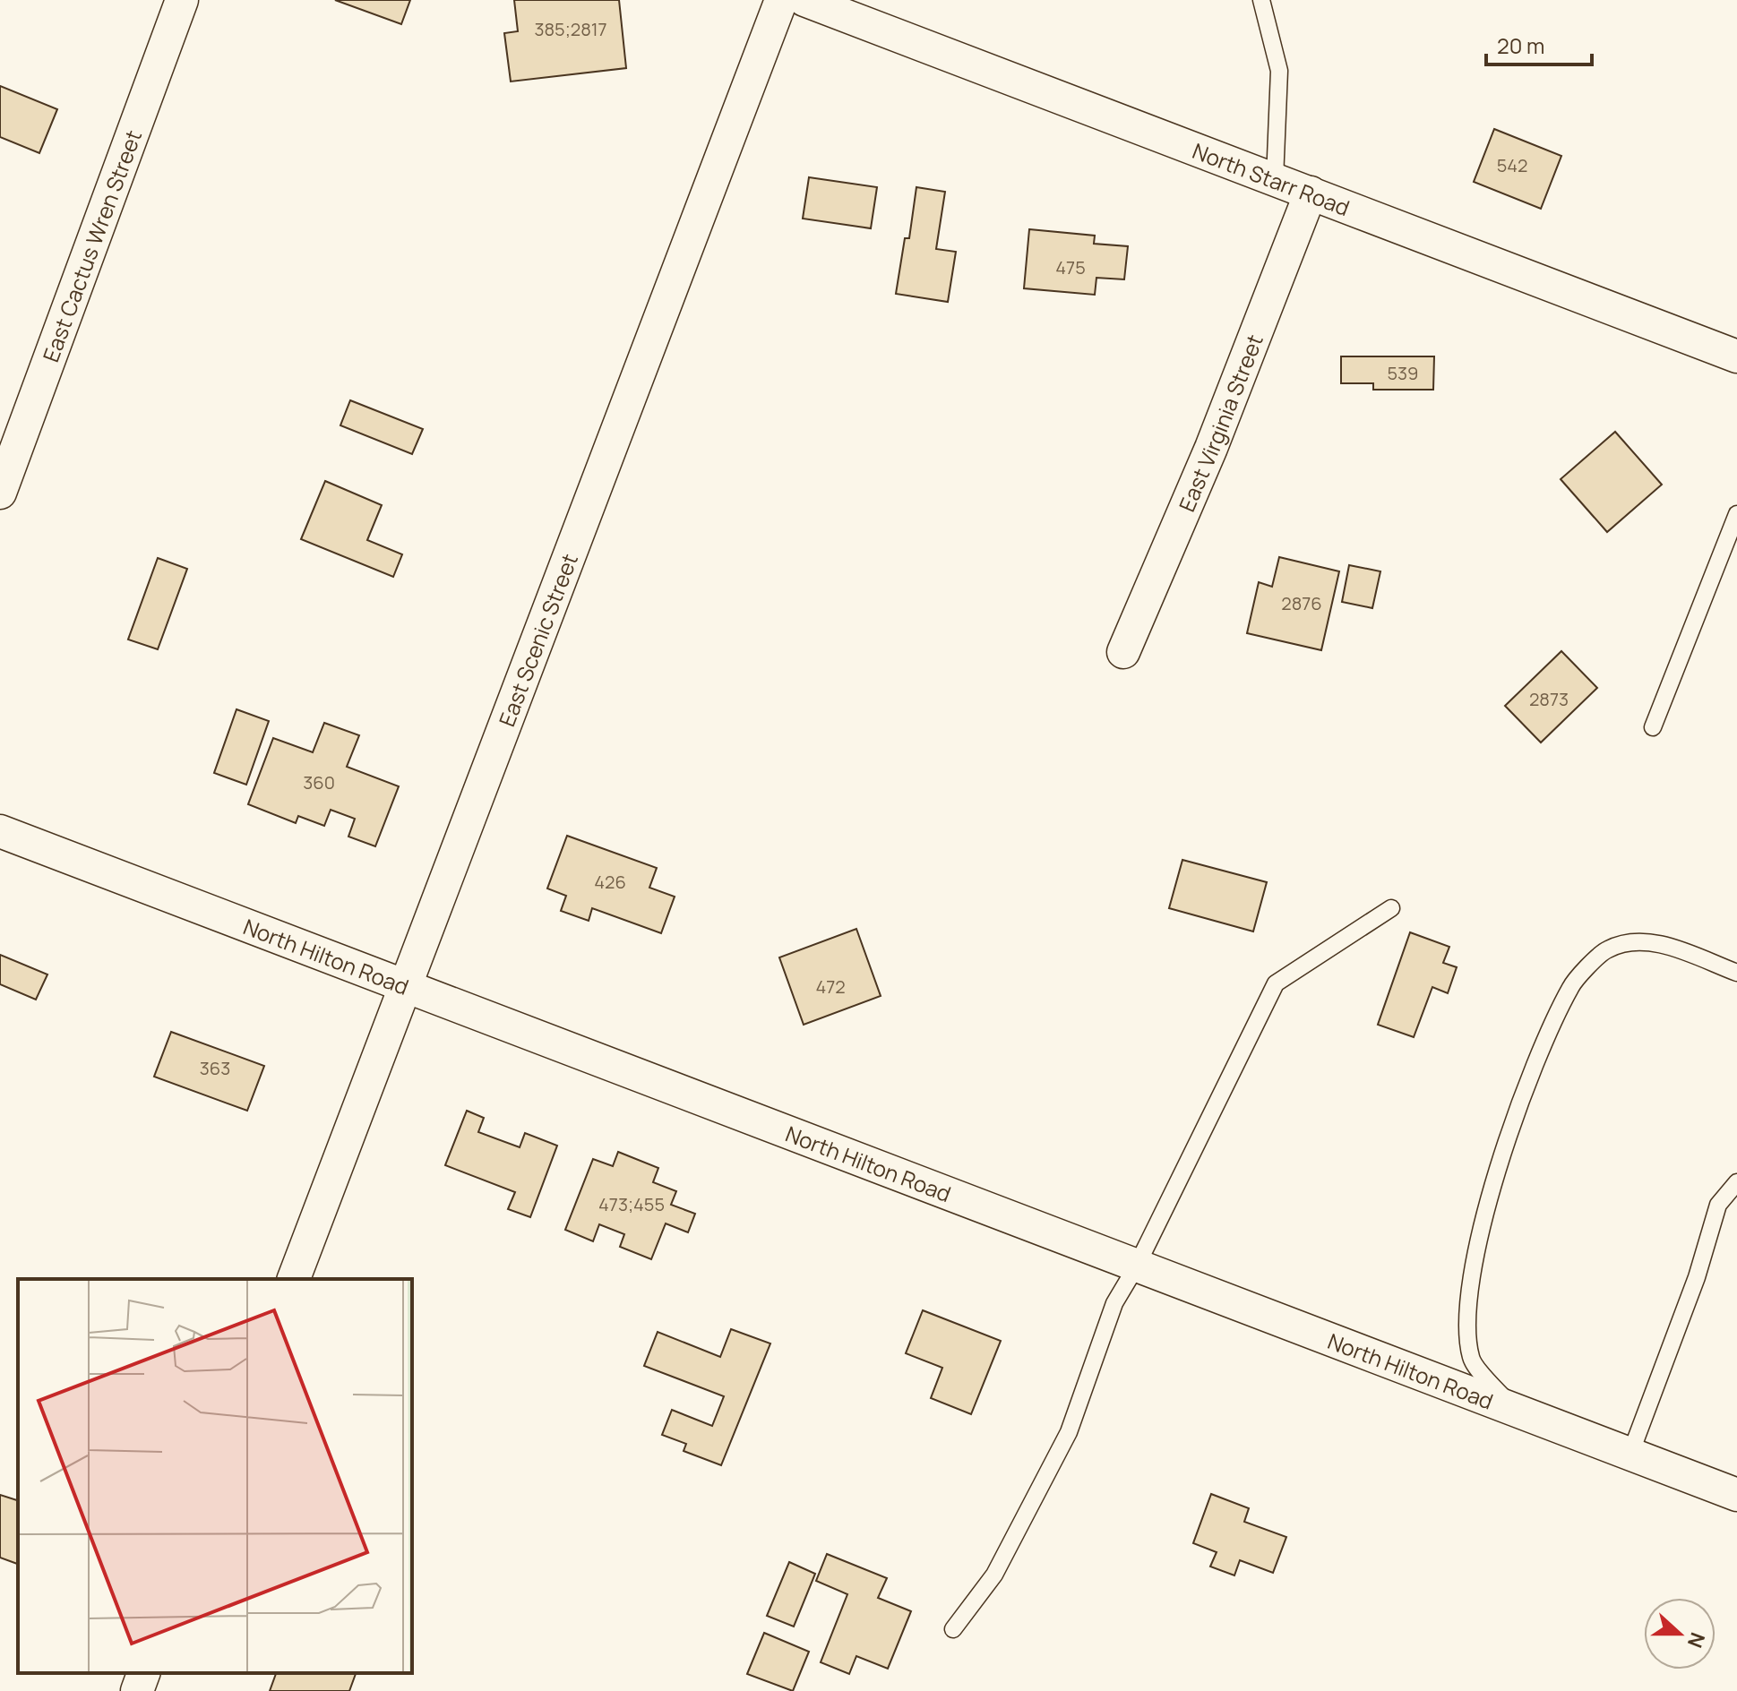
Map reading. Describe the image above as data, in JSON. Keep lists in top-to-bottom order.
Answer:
{
  "streets": {
    "street": [
      "North Starr Road",
      "East Cactus Wren Street",
      "East Virginia Street",
      "East Scenic Street",
      "North Hilton Road"
    ]
  },
  "crossings": [
    ["North Starr Road", "East Virginia Street"],
    ["East Scenic Street", "North Hilton Road"]
  ],
  "house_numbers": [
    "385;2817",
    "542",
    "475",
    "539",
    "2876",
    "2873",
    "360",
    "426",
    "472",
    "363",
    "473;455"
  ],
  "scale_bar": "20 m",
  "north": "right"
}
